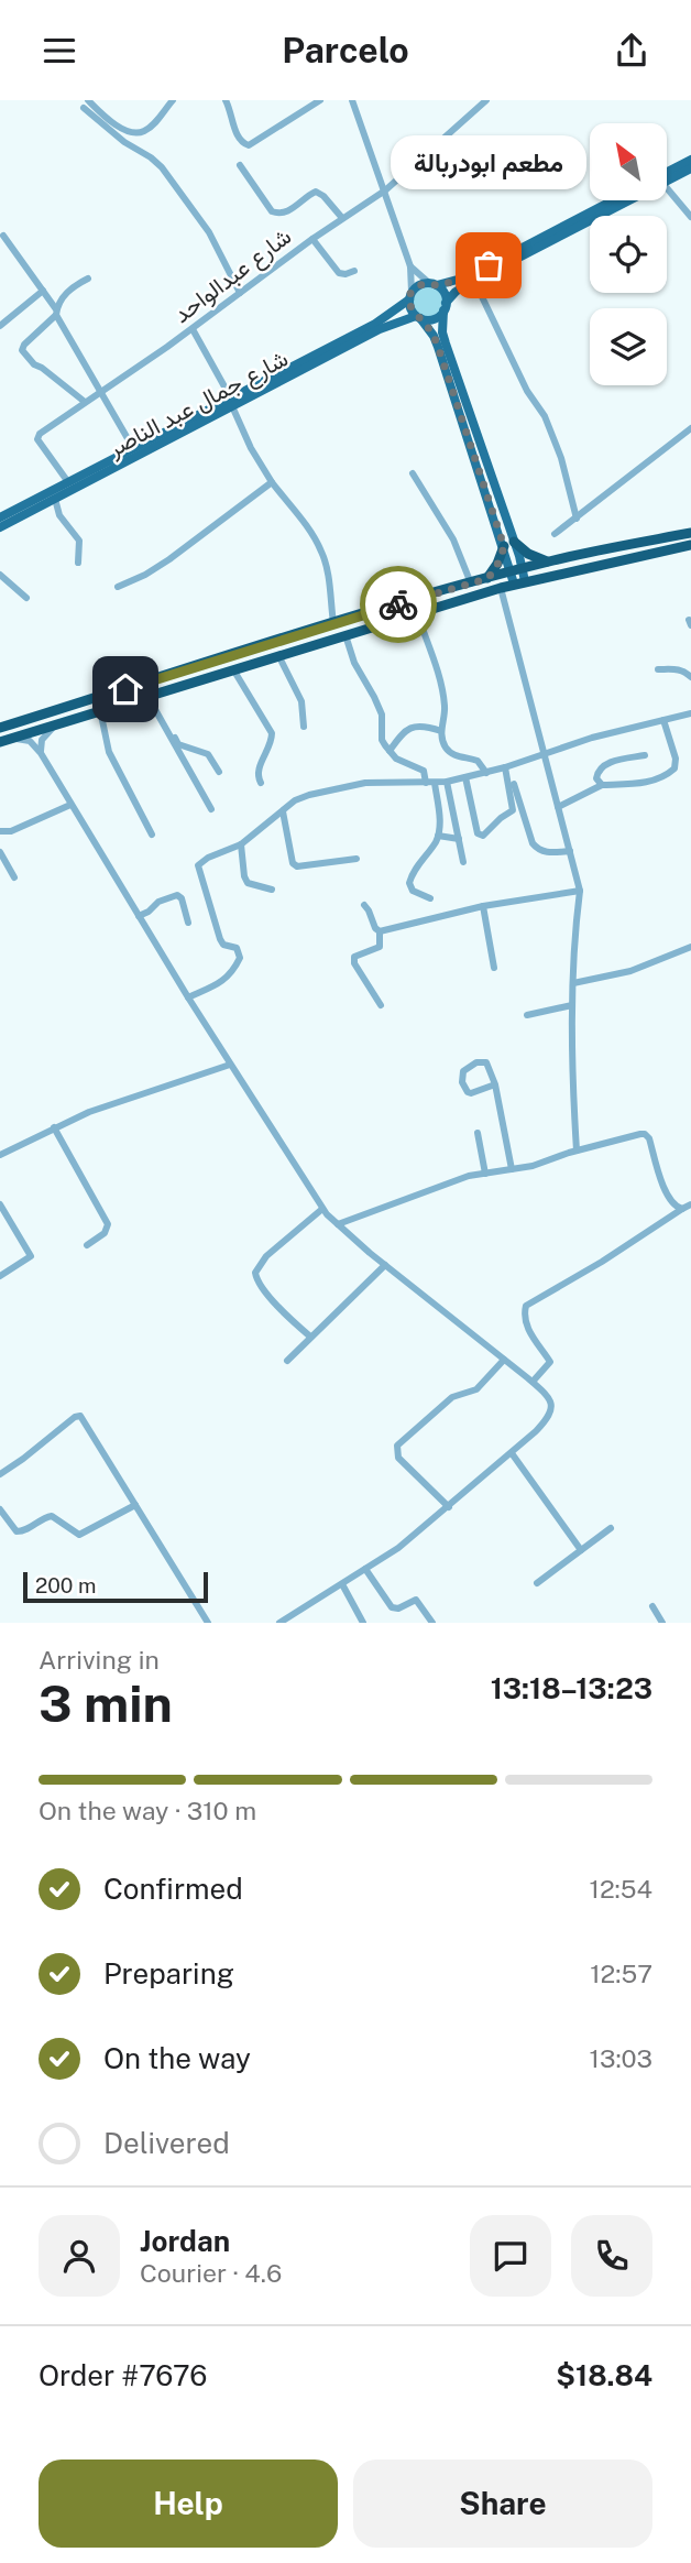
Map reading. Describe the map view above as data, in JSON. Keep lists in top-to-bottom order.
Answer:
{
  "streets": {
    "main road": ["شارع جمال عبد الناصر"],
    "street": ["شارع عبدالواحد"]
  },
  "crossings": [
    ["شارع عبدالواحد", "شارع جمال عبد الناصر"]
  ],
  "places": ["مطعم ابودربالة"],
  "scale_bar": "200 m",
  "north": "top left",
  "page": {
    "header": "Parcelo",
    "bubble": "مطعم ابودربالة",
    "scale": "200 m",
    "heading": ["3 min", "Arriving in", "13:18–13:23"],
    "panel": [
      "Jordan",
      "Courier · 4.6",
      "Order #7676",
      "$18.84"
    ],
    "bar": "On the way · 310 m",
    "list": [
      ["Confirmed", "12:54"],
      ["Preparing", "12:57"],
      ["On the way", "13:03"],
      "Delivered"
    ],
    "buttons": ["Help", "Share"]
  }
}
